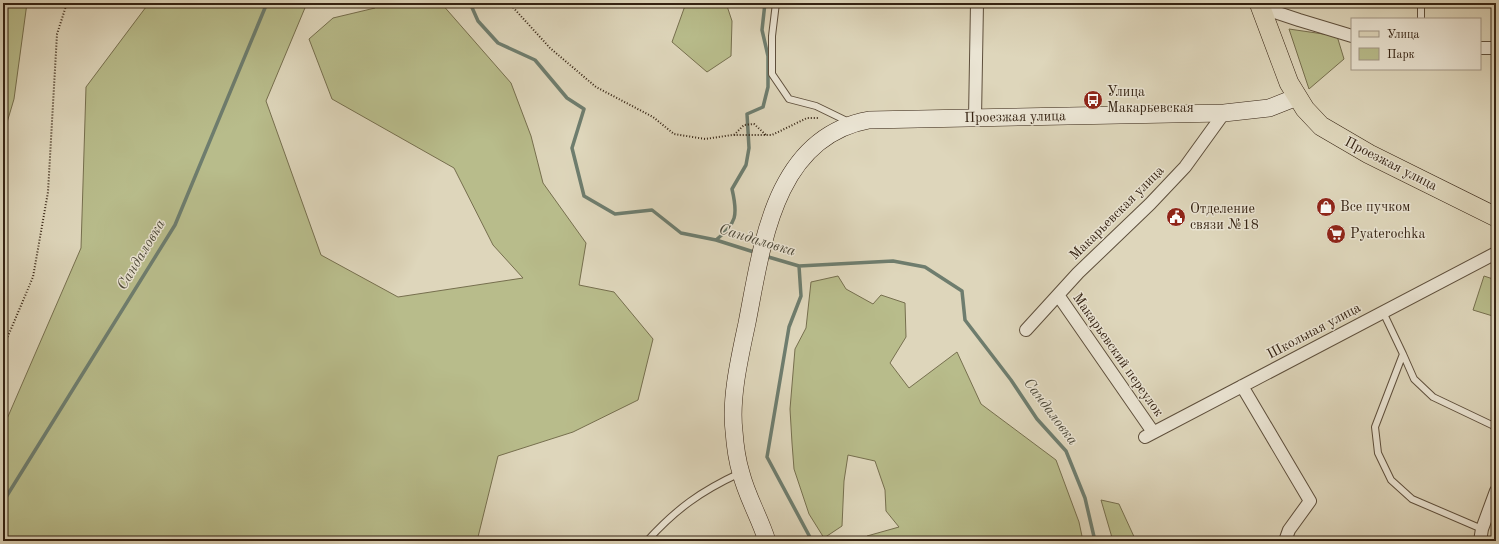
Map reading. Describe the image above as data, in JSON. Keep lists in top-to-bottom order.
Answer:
{
  "streets": {
    "main road": ["Проезжая улица"],
    "street": ["Макарьевская улица", "Школьная улица", "Макарьевский переулок"]
  },
  "crossings": [
    ["Проезжая улица", "Макарьевская улица"],
    ["Макарьевская улица", "Макарьевский переулок"],
    ["Школьная улица", "Макарьевский переулок"]
  ],
  "water": ["Сандаловка"],
  "places": {
    "bus stop": ["Улица Макарьевская"],
    "shop": ["Все пучком"],
    "public building": ["Отделение связи №18"],
    "supermarket": ["Pyaterochka"]
  },
  "legend": ["Улица", "Парк"]
}
